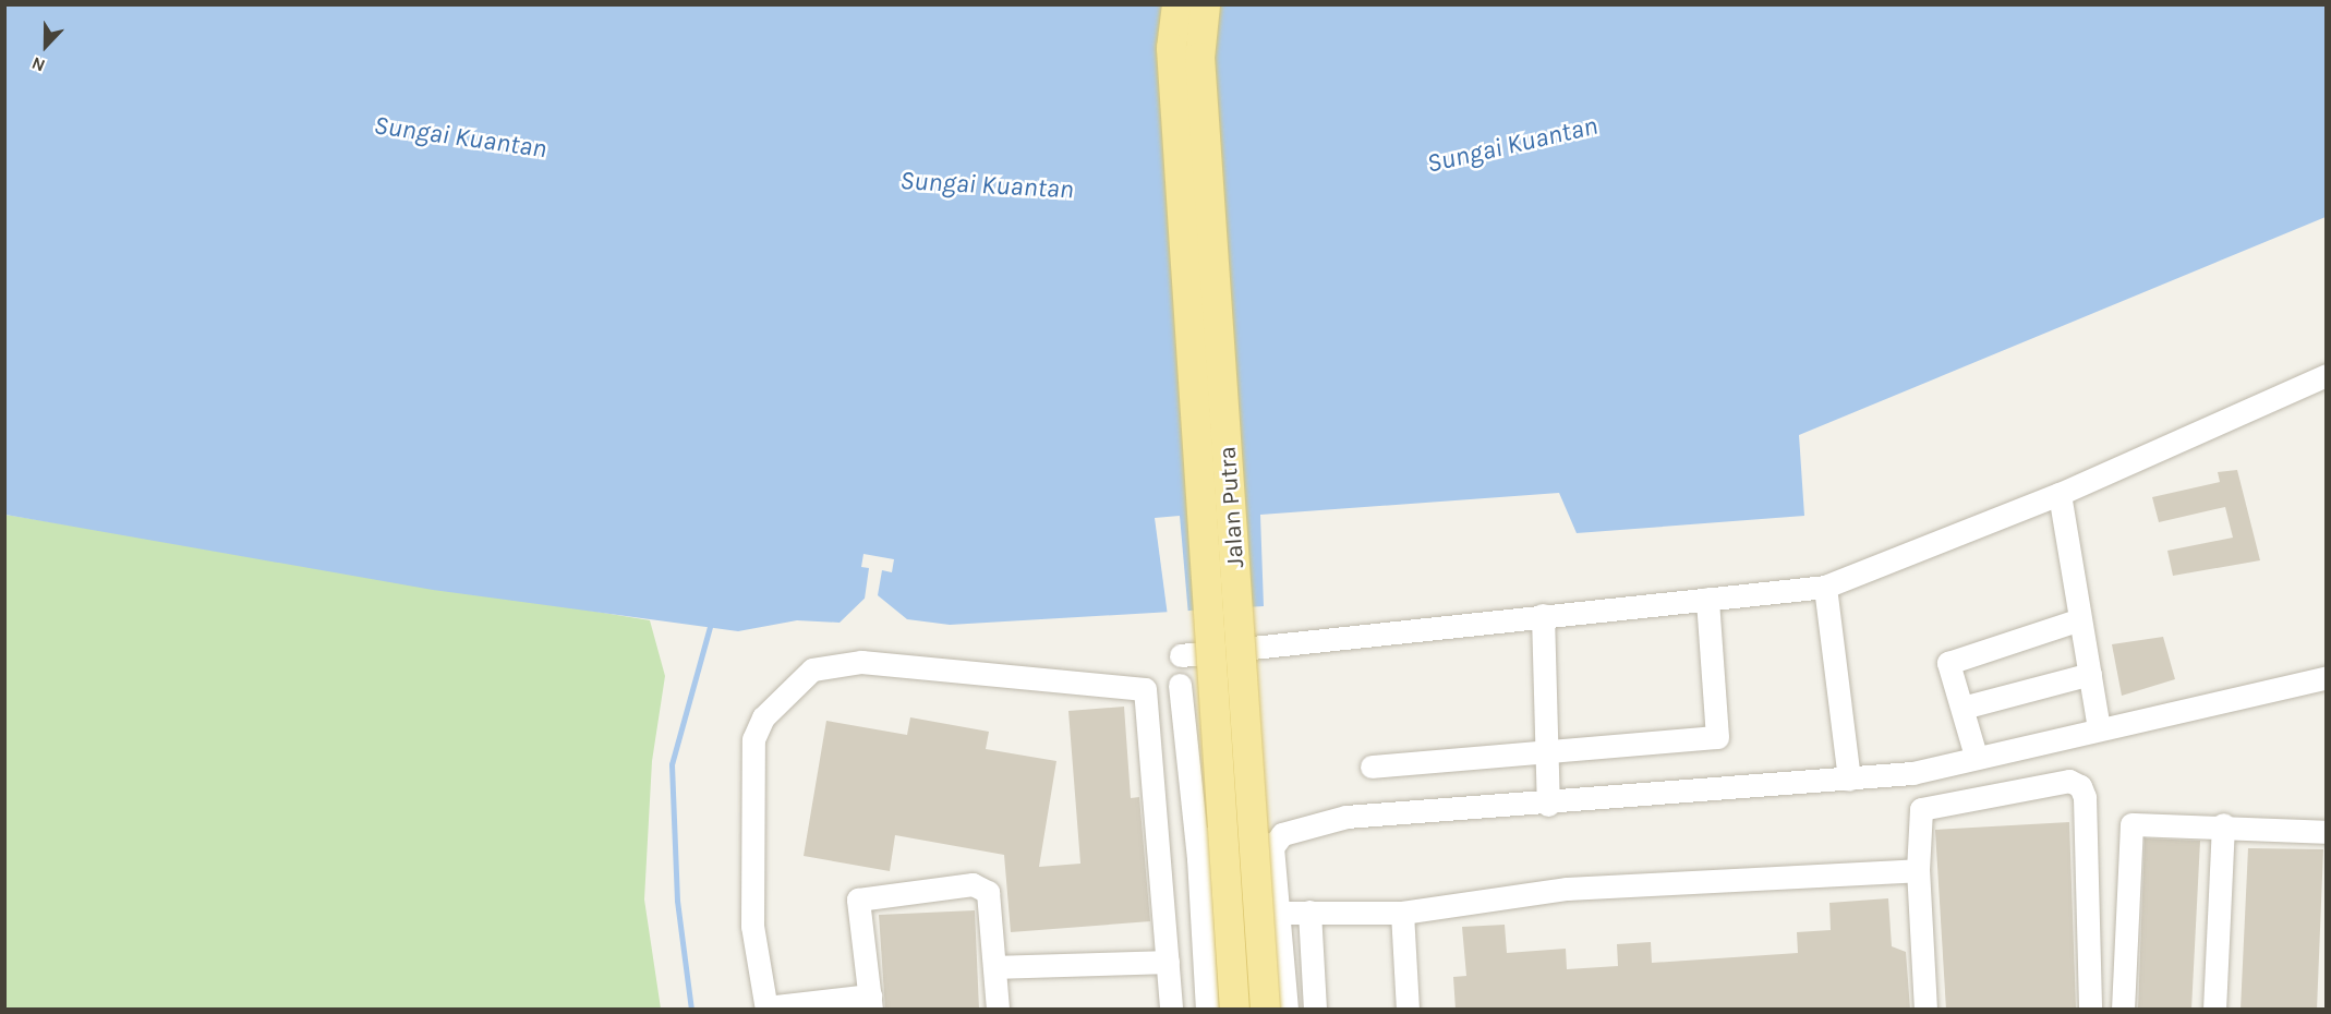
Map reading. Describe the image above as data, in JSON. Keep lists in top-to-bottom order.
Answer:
{
  "streets": {
    "main road": ["Jalan Putra"]
  },
  "water": ["Sungai Kuantan"],
  "north": "bottom"
}
